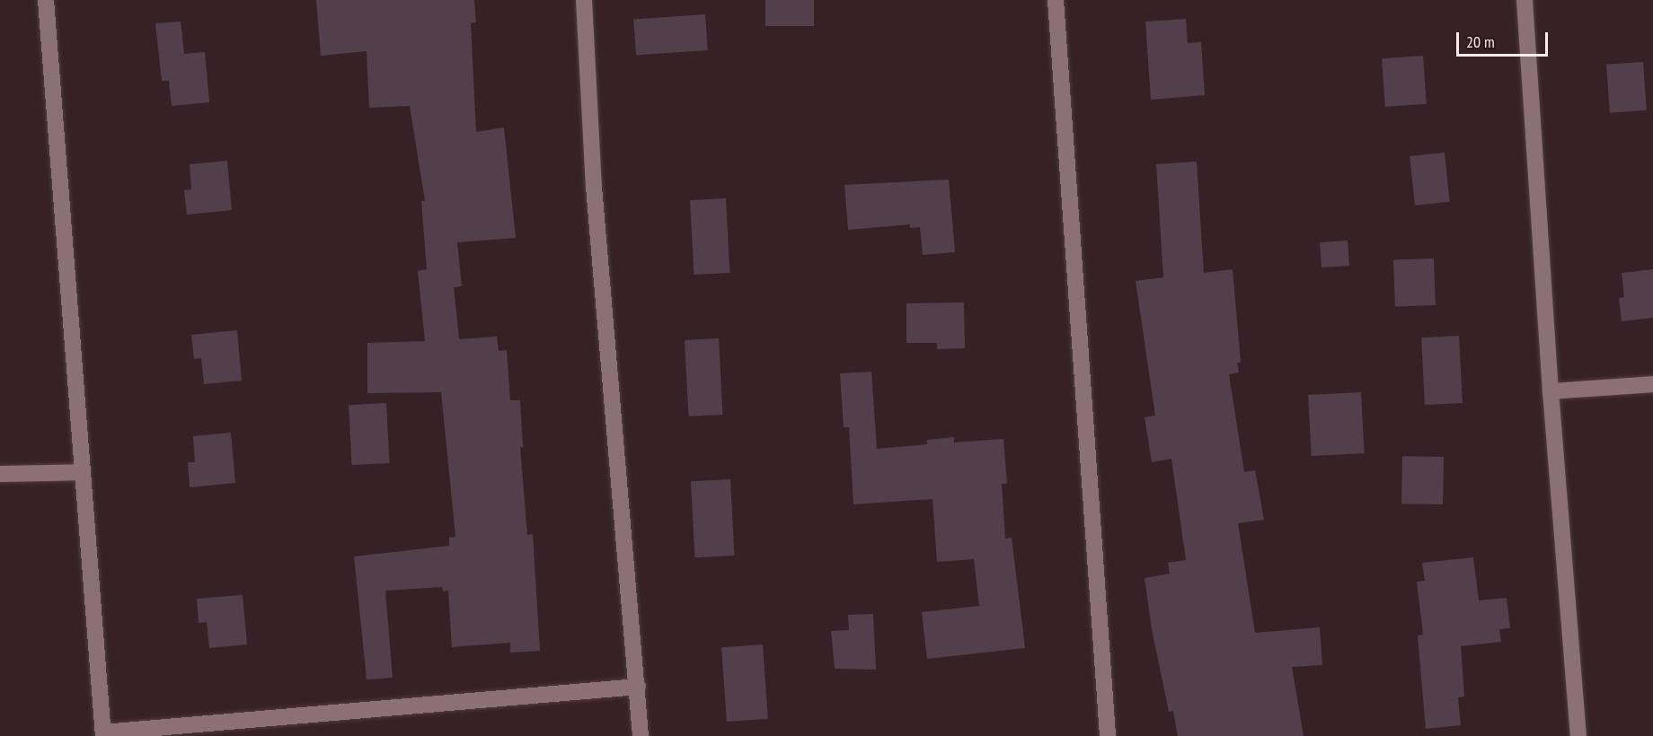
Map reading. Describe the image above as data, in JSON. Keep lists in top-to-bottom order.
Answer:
{
  "scale_bar": "20 m"
}
